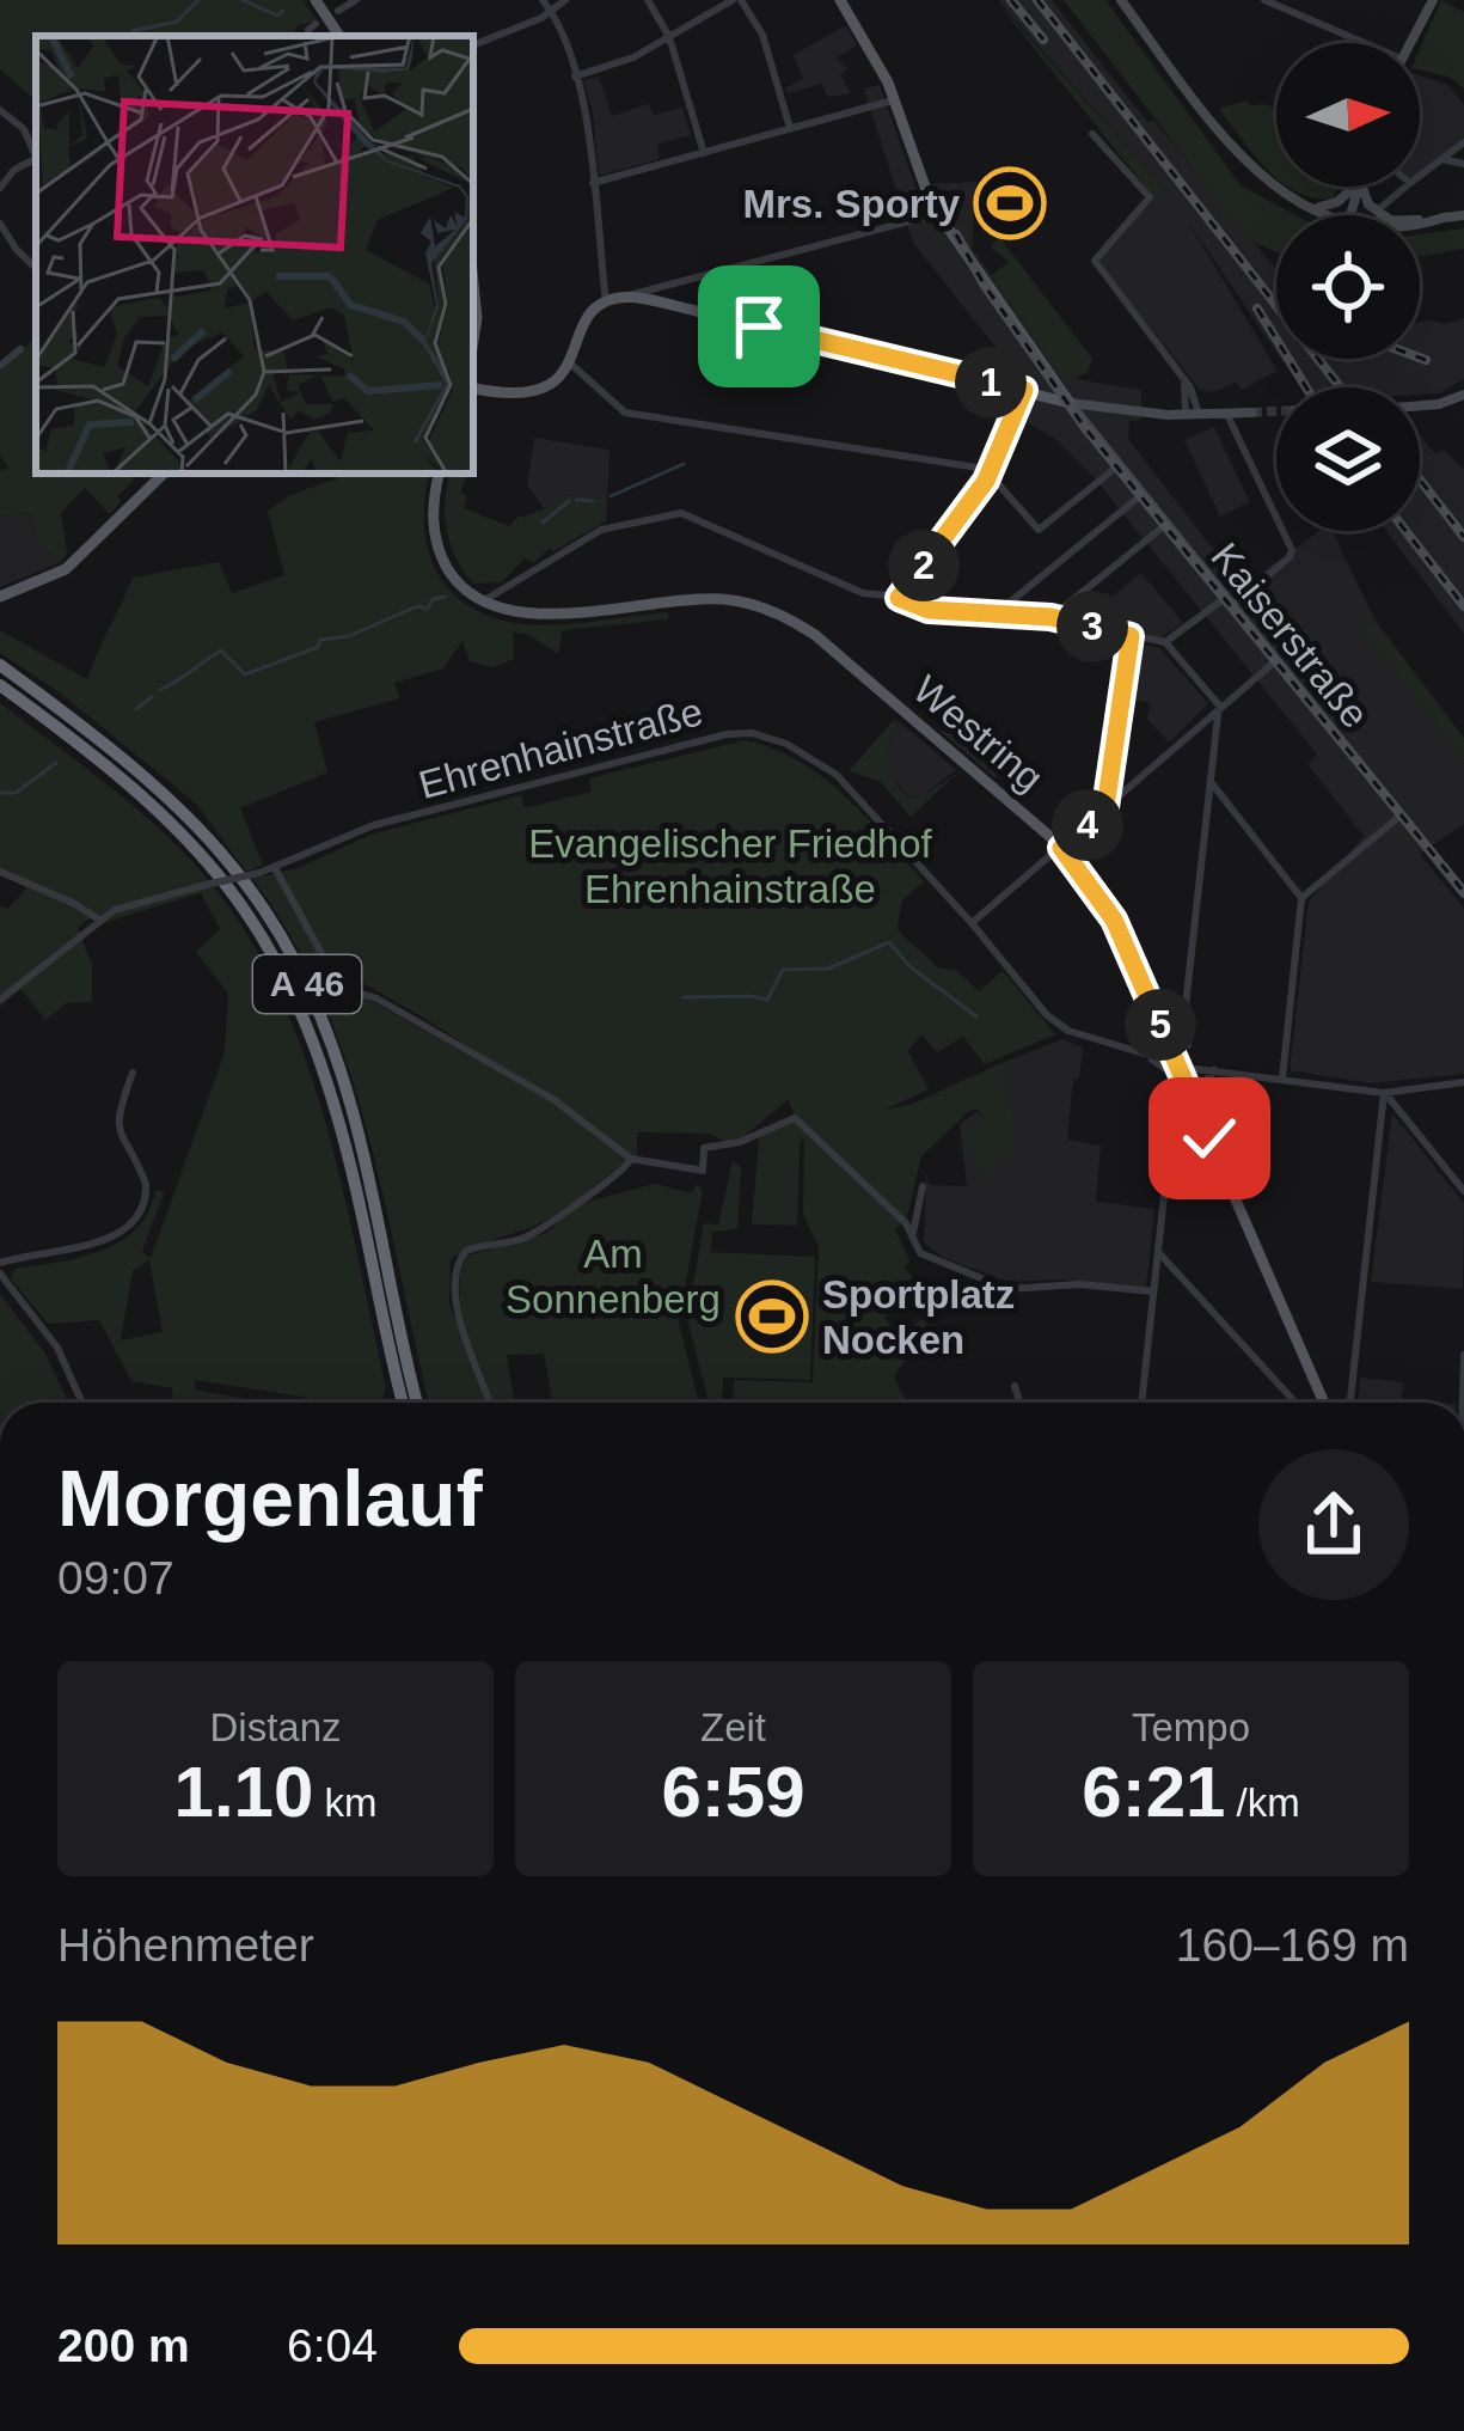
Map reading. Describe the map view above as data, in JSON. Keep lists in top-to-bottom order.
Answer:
{
  "streets": {
    "highway": ["A 46"],
    "main road": ["Kaiserstraße", "Westring"],
    "street": ["Ehrenhainstraße"]
  },
  "crossings": [
    ["Westring", "Ehrenhainstraße"]
  ],
  "parks": ["Evangelischer Friedhof Ehrenhainstraße", "Am Sonnenberg"],
  "places": {
    "sports": ["Mrs. Sporty", "Sportplatz Nocken"]
  },
  "north": "right",
  "page": {
    "pins": [
      "1",
      "2",
      "3",
      "4",
      "5"
    ],
    "heading": ["Morgenlauf", "09:07"],
    "stats": [
      ["Distanz", "1.10 km"],
      ["Zeit", "6:59"],
      ["Tempo", "6:21 /km"]
    ],
    "chart": ["Höhenmeter", "160–169 m"],
    "list": [
      {
        "name": "200 m",
        "note": "6:04"
      }
    ]
  }
}
